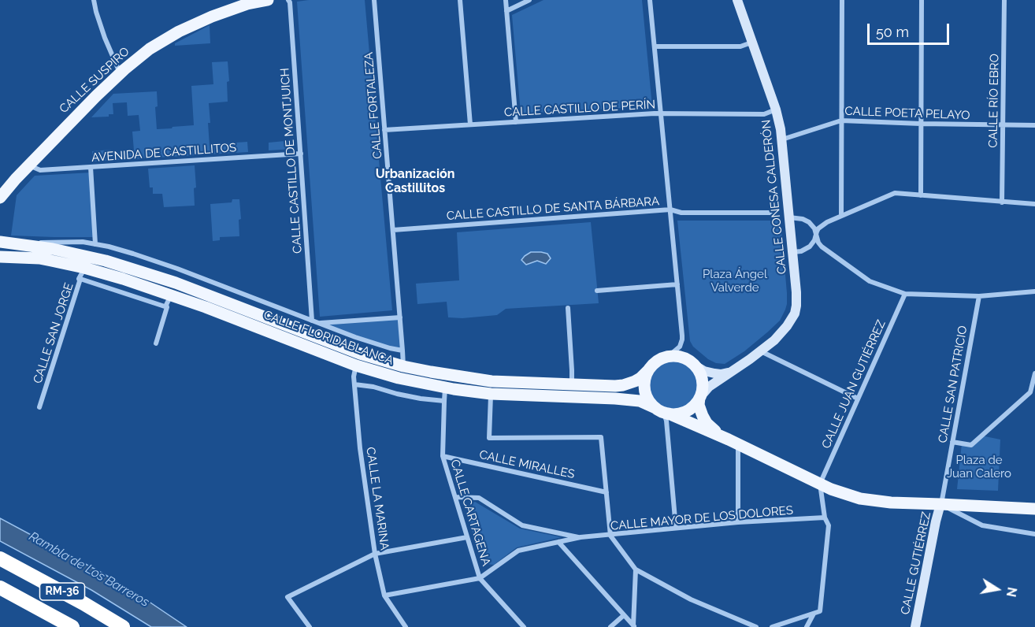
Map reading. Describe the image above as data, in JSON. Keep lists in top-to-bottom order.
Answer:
{
  "streets": {
    "highway": ["RM-36"],
    "main road": [
      "CALLE SUSPIRO",
      "CALLE CONESA CALDERÓN",
      "CALLE FLORIDABLANCA",
      "CALLE GUTIÉRREZ"
    ],
    "street": [
      "CALLE RÍO EBRO",
      "CALLE FORTALEZA",
      "CALLE CASTILLO DE PERÍN",
      "CALLE POETA PELAYO",
      "AVENIDA DE CASTILLITOS",
      "CALLE CASTILLO DE MONTJUICH",
      "CALLE CASTILLO DE SANTA BÁRBARA",
      "CALLE SAN JORGE",
      "CALLE JUAN GUTIÉRREZ",
      "CALLE SAN PATRICIO",
      "CALLE MIRALLES",
      "CALLE LA MARINA",
      "CALLE CARTAGENA",
      "CALLE MAYOR DE LOS DOLORES"
    ]
  },
  "crossings": [
    ["CALLE SUSPIRO", "AVENIDA DE CASTILLITOS"],
    ["CALLE RÍO EBRO", "CALLE POETA PELAYO"],
    ["CALLE FORTALEZA", "CALLE CASTILLO DE PERÍN"],
    ["CALLE FORTALEZA", "CALLE CASTILLO DE SANTA BÁRBARA"],
    ["CALLE FORTALEZA", "CALLE FLORIDABLANCA"],
    ["CALLE CASTILLO DE PERÍN", "CALLE CONESA CALDERÓN"],
    ["CALLE POETA PELAYO", "CALLE CONESA CALDERÓN"],
    ["AVENIDA DE CASTILLITOS", "CALLE CASTILLO DE MONTJUICH"],
    ["CALLE CASTILLO DE MONTJUICH", "CALLE FLORIDABLANCA"],
    ["CALLE CONESA CALDERÓN", "CALLE FLORIDABLANCA"],
    ["CALLE SAN JORGE", "CALLE FLORIDABLANCA"],
    ["CALLE FLORIDABLANCA", "CALLE JUAN GUTIÉRREZ"],
    ["CALLE FLORIDABLANCA", "CALLE SAN PATRICIO"],
    ["CALLE FLORIDABLANCA", "CALLE LA MARINA"],
    ["CALLE FLORIDABLANCA", "CALLE CARTAGENA"],
    ["CALLE FLORIDABLANCA", "CALLE GUTIÉRREZ"],
    ["CALLE SAN PATRICIO", "CALLE GUTIÉRREZ"],
    ["CALLE MIRALLES", "CALLE CARTAGENA"]
  ],
  "districts": ["Urbanización Castillitos"],
  "water": ["Rambla de Los Barreros"],
  "parks": ["Plaza Ángel Valverde", "Plaza de Juan Calero"],
  "scale_bar": "50 m",
  "north": "right"
}
